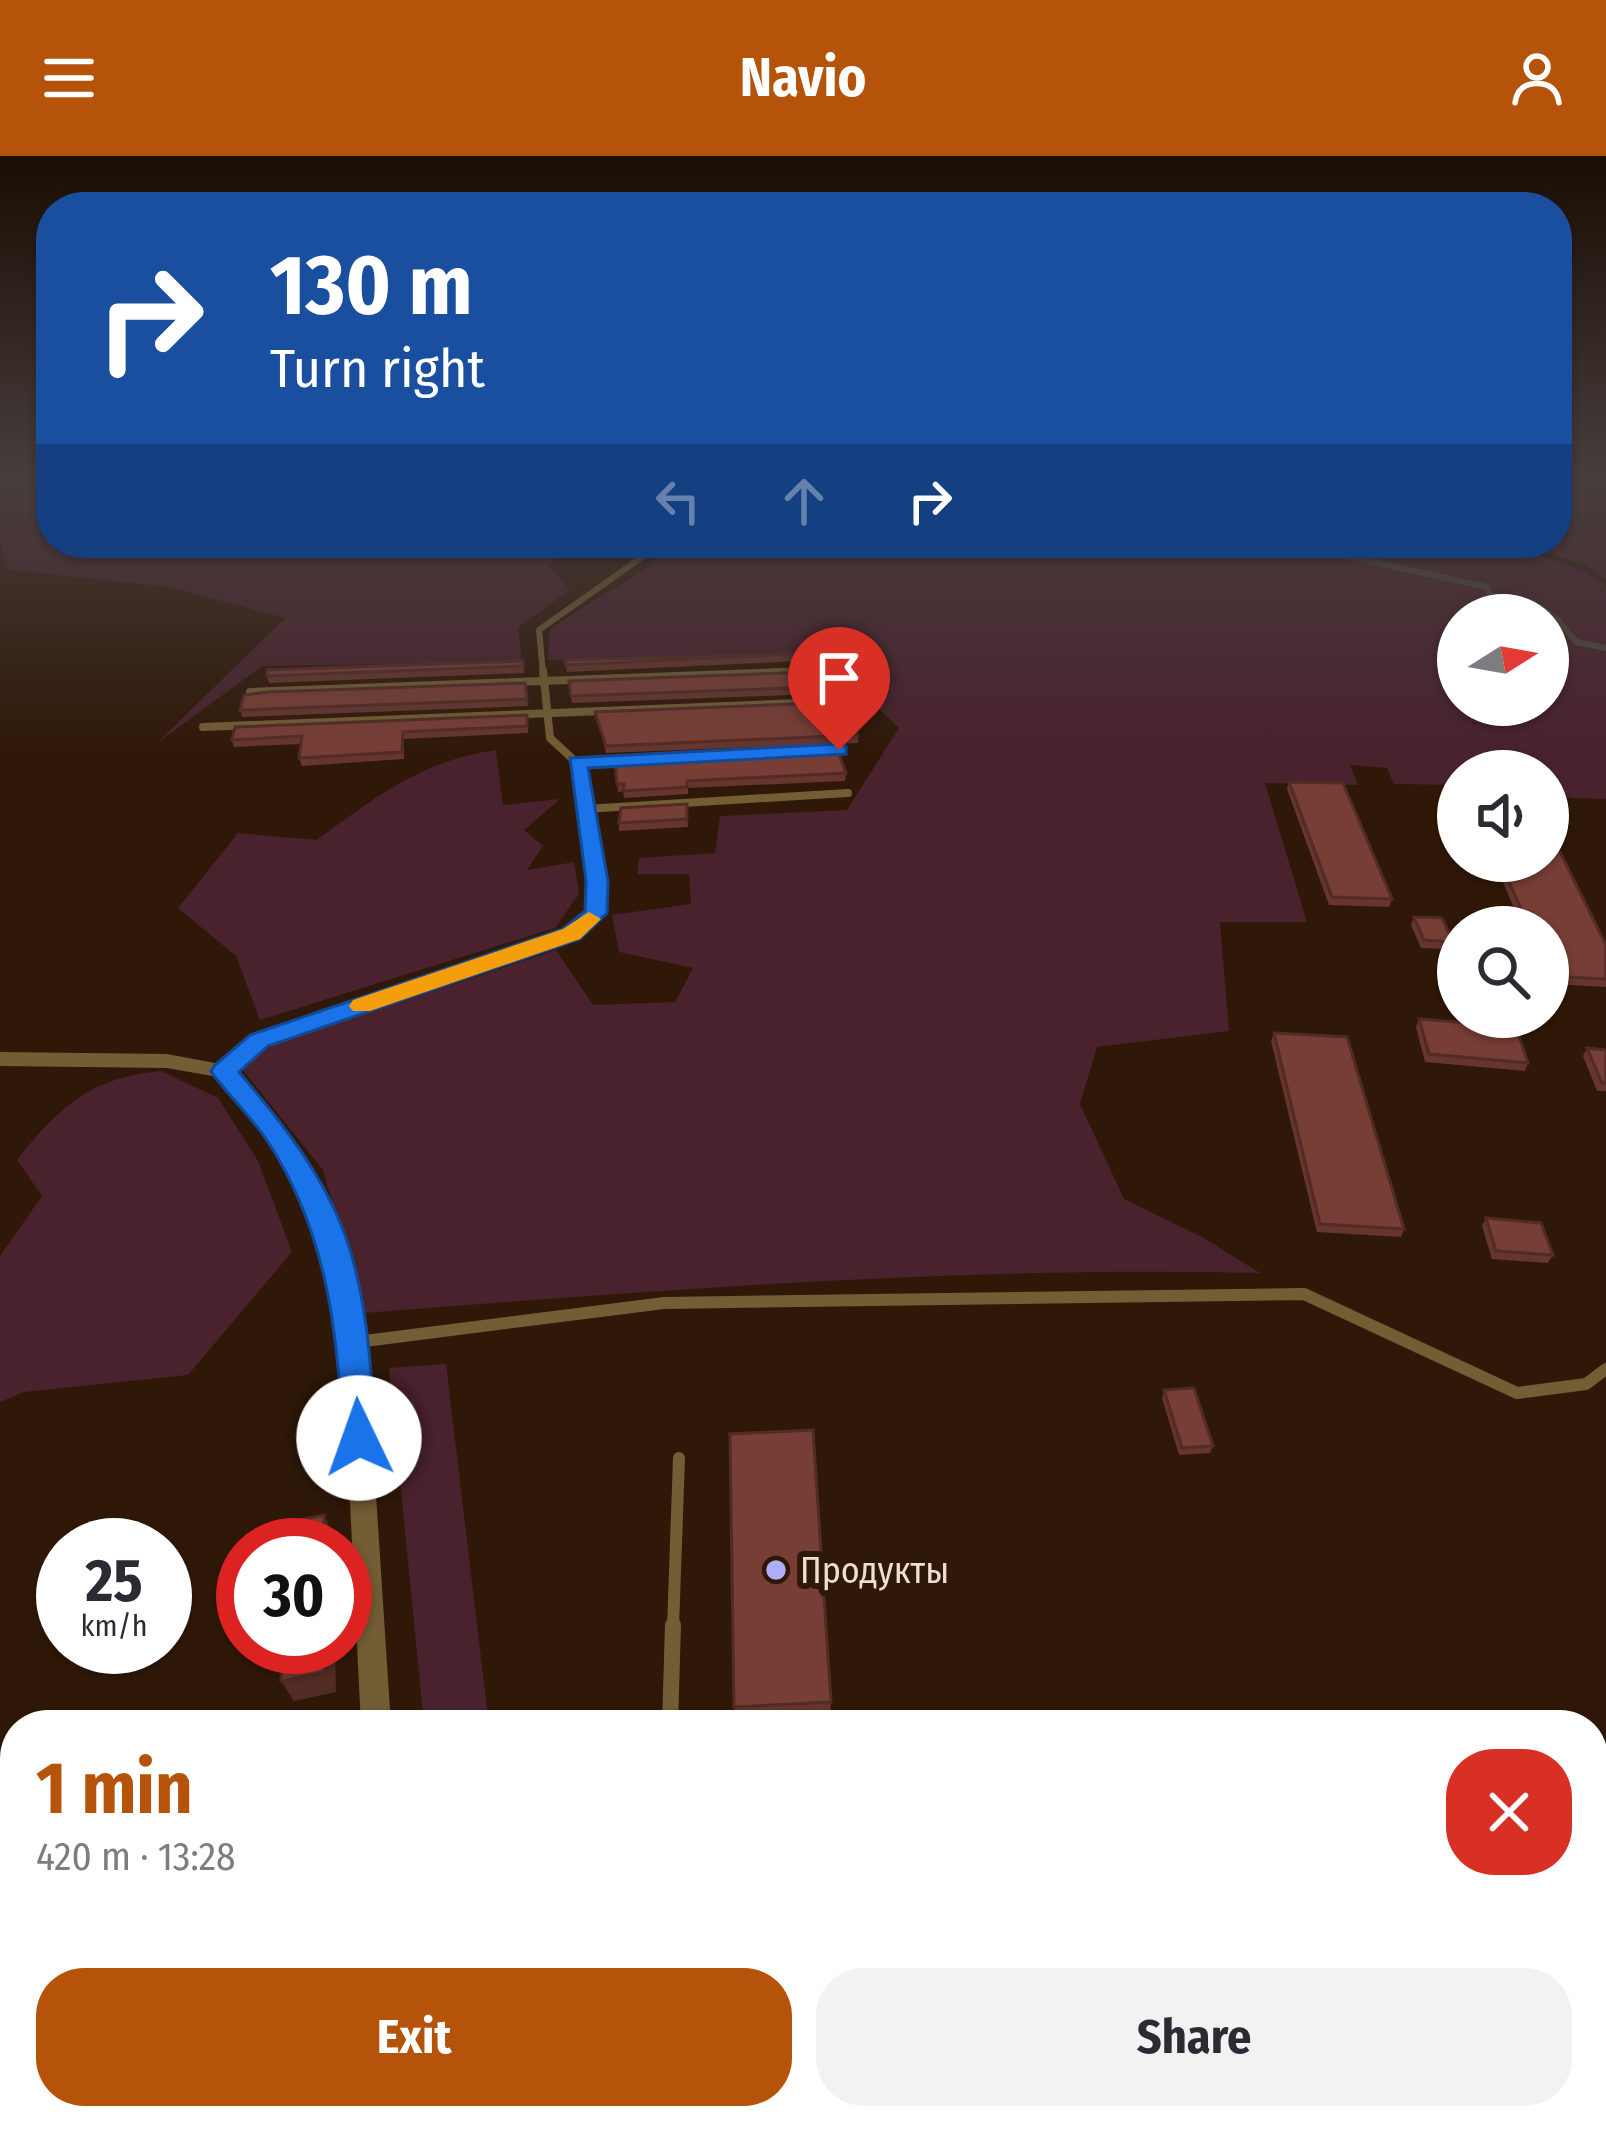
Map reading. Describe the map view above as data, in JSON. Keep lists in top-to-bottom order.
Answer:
{
  "places": ["Продукты"],
  "north": "right",
  "page": {
    "header": "Navio",
    "turn": ["130 m", "Turn right"],
    "speed": "25 km/h",
    "limit": "30",
    "heading": ["1 min", "420 m · 13:28"],
    "buttons": ["Exit", "Share"]
  }
}
